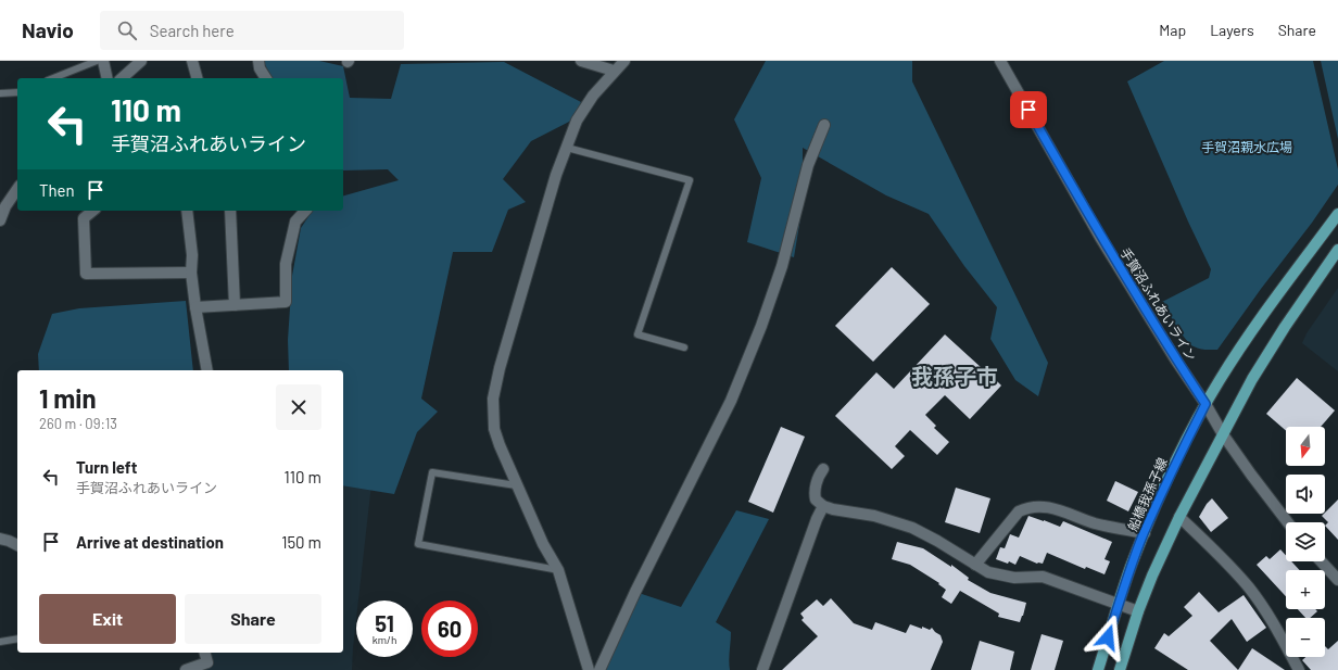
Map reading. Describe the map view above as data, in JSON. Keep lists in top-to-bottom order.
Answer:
{
  "streets": {
    "main road": ["船橋我孫子線"],
    "street": ["手賀沼ふれあいライン"]
  },
  "crossings": [
    ["手賀沼ふれあいライン", "船橋我孫子線"]
  ],
  "districts": ["我孫子市"],
  "parks": ["手賀沼親水広場"],
  "north": "bottom",
  "page": {
    "header": "Navio",
    "search": "Search here",
    "nav": ["Map", "Layers", "Share"],
    "turn": ["110 m", "手賀沼ふれあいライン"],
    "then": "Then",
    "heading": ["1 min", "260 m · 09:13"],
    "map_buttons": ["+", "−"],
    "list": [
      {
        "name": "Turn left",
        "note": "手賀沼ふれあいライン",
        "value": "110 m"
      },
      {
        "name": "Arrive at destination",
        "value": "150 m"
      }
    ],
    "buttons": ["Exit", "Share"],
    "speed": "51 km/h",
    "limit": "60"
  }
}
